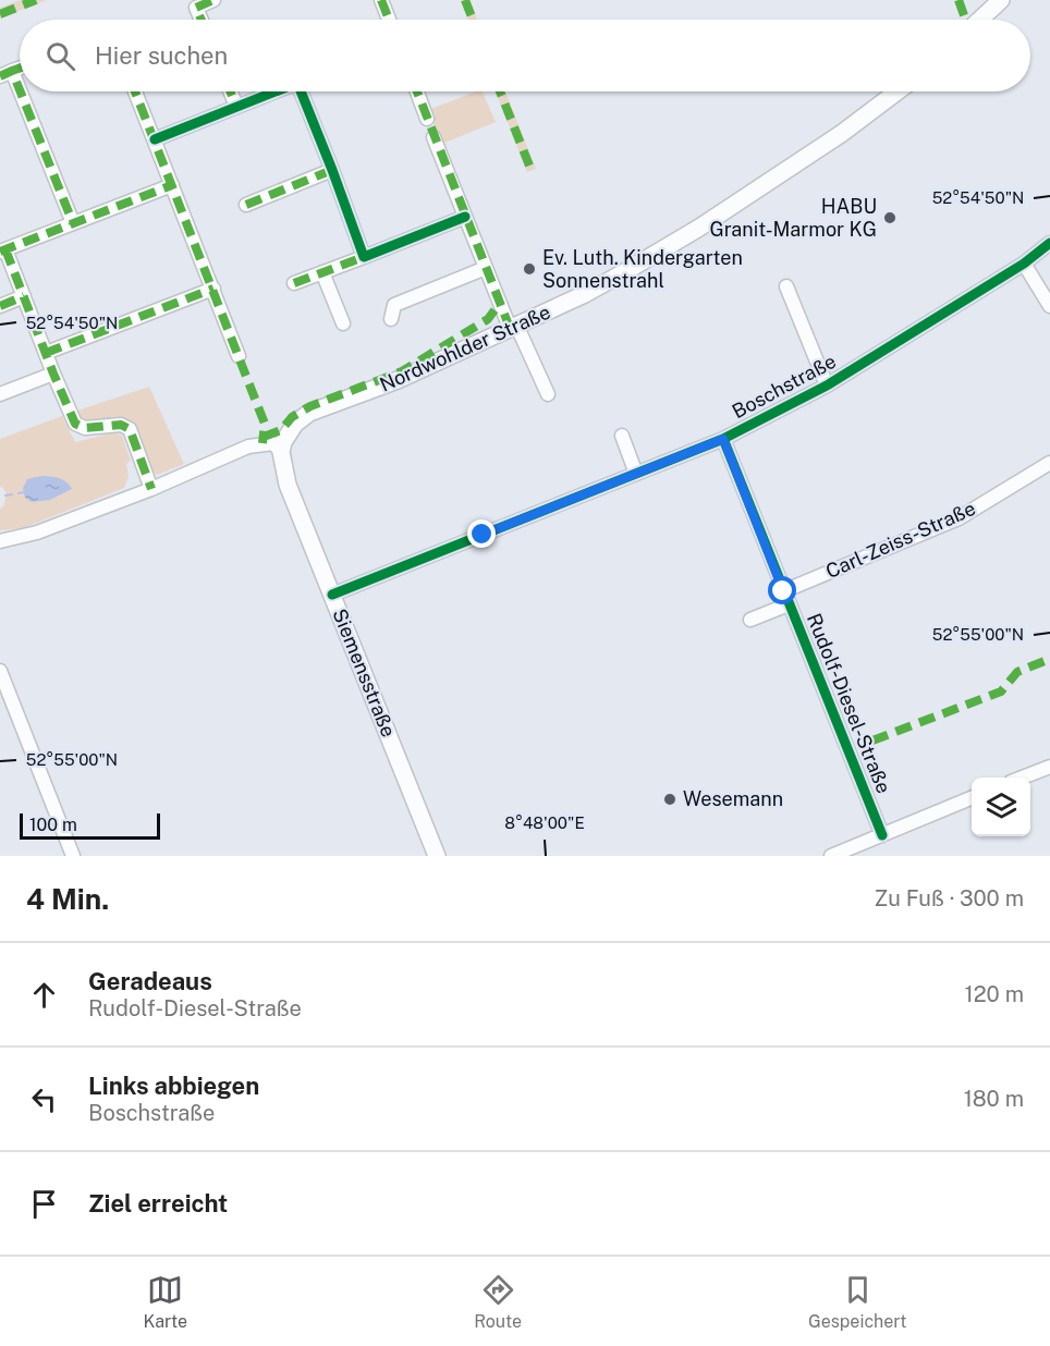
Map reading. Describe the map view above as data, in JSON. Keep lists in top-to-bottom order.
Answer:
{
  "streets": {
    "main road": ["Nordwohlder Straße", "Siemensstraße"],
    "street": ["Boschstraße", "Carl-Zeiss-Straße", "Rudolf-Diesel-Straße"]
  },
  "crossings": [
    ["Nordwohlder Straße", "Siemensstraße"],
    ["Boschstraße", "Siemensstraße"],
    ["Boschstraße", "Rudolf-Diesel-Straße"],
    ["Carl-Zeiss-Straße", "Rudolf-Diesel-Straße"]
  ],
  "places": ["HABU Granit-Marmor KG", "Ev. Luth. Kindergarten Sonnenstrahl", "Wesemann"],
  "scale_bar": "100 m",
  "page": {
    "search": "Hier suchen",
    "scale": "100 m",
    "heading": ["4 Min.", "Zu Fuß · 300 m"],
    "list": [
      ["Geradeaus", "Rudolf-Diesel-Straße", "120 m"],
      ["Links abbiegen", "Boschstraße", "180 m"],
      "Ziel erreicht"
    ],
    "nav": ["Karte", "Route", "Gespeichert"]
  },
  "coordinates": ["52°54'50\"N", "52°55'00\"N", "8°48'00\"E"]
}
